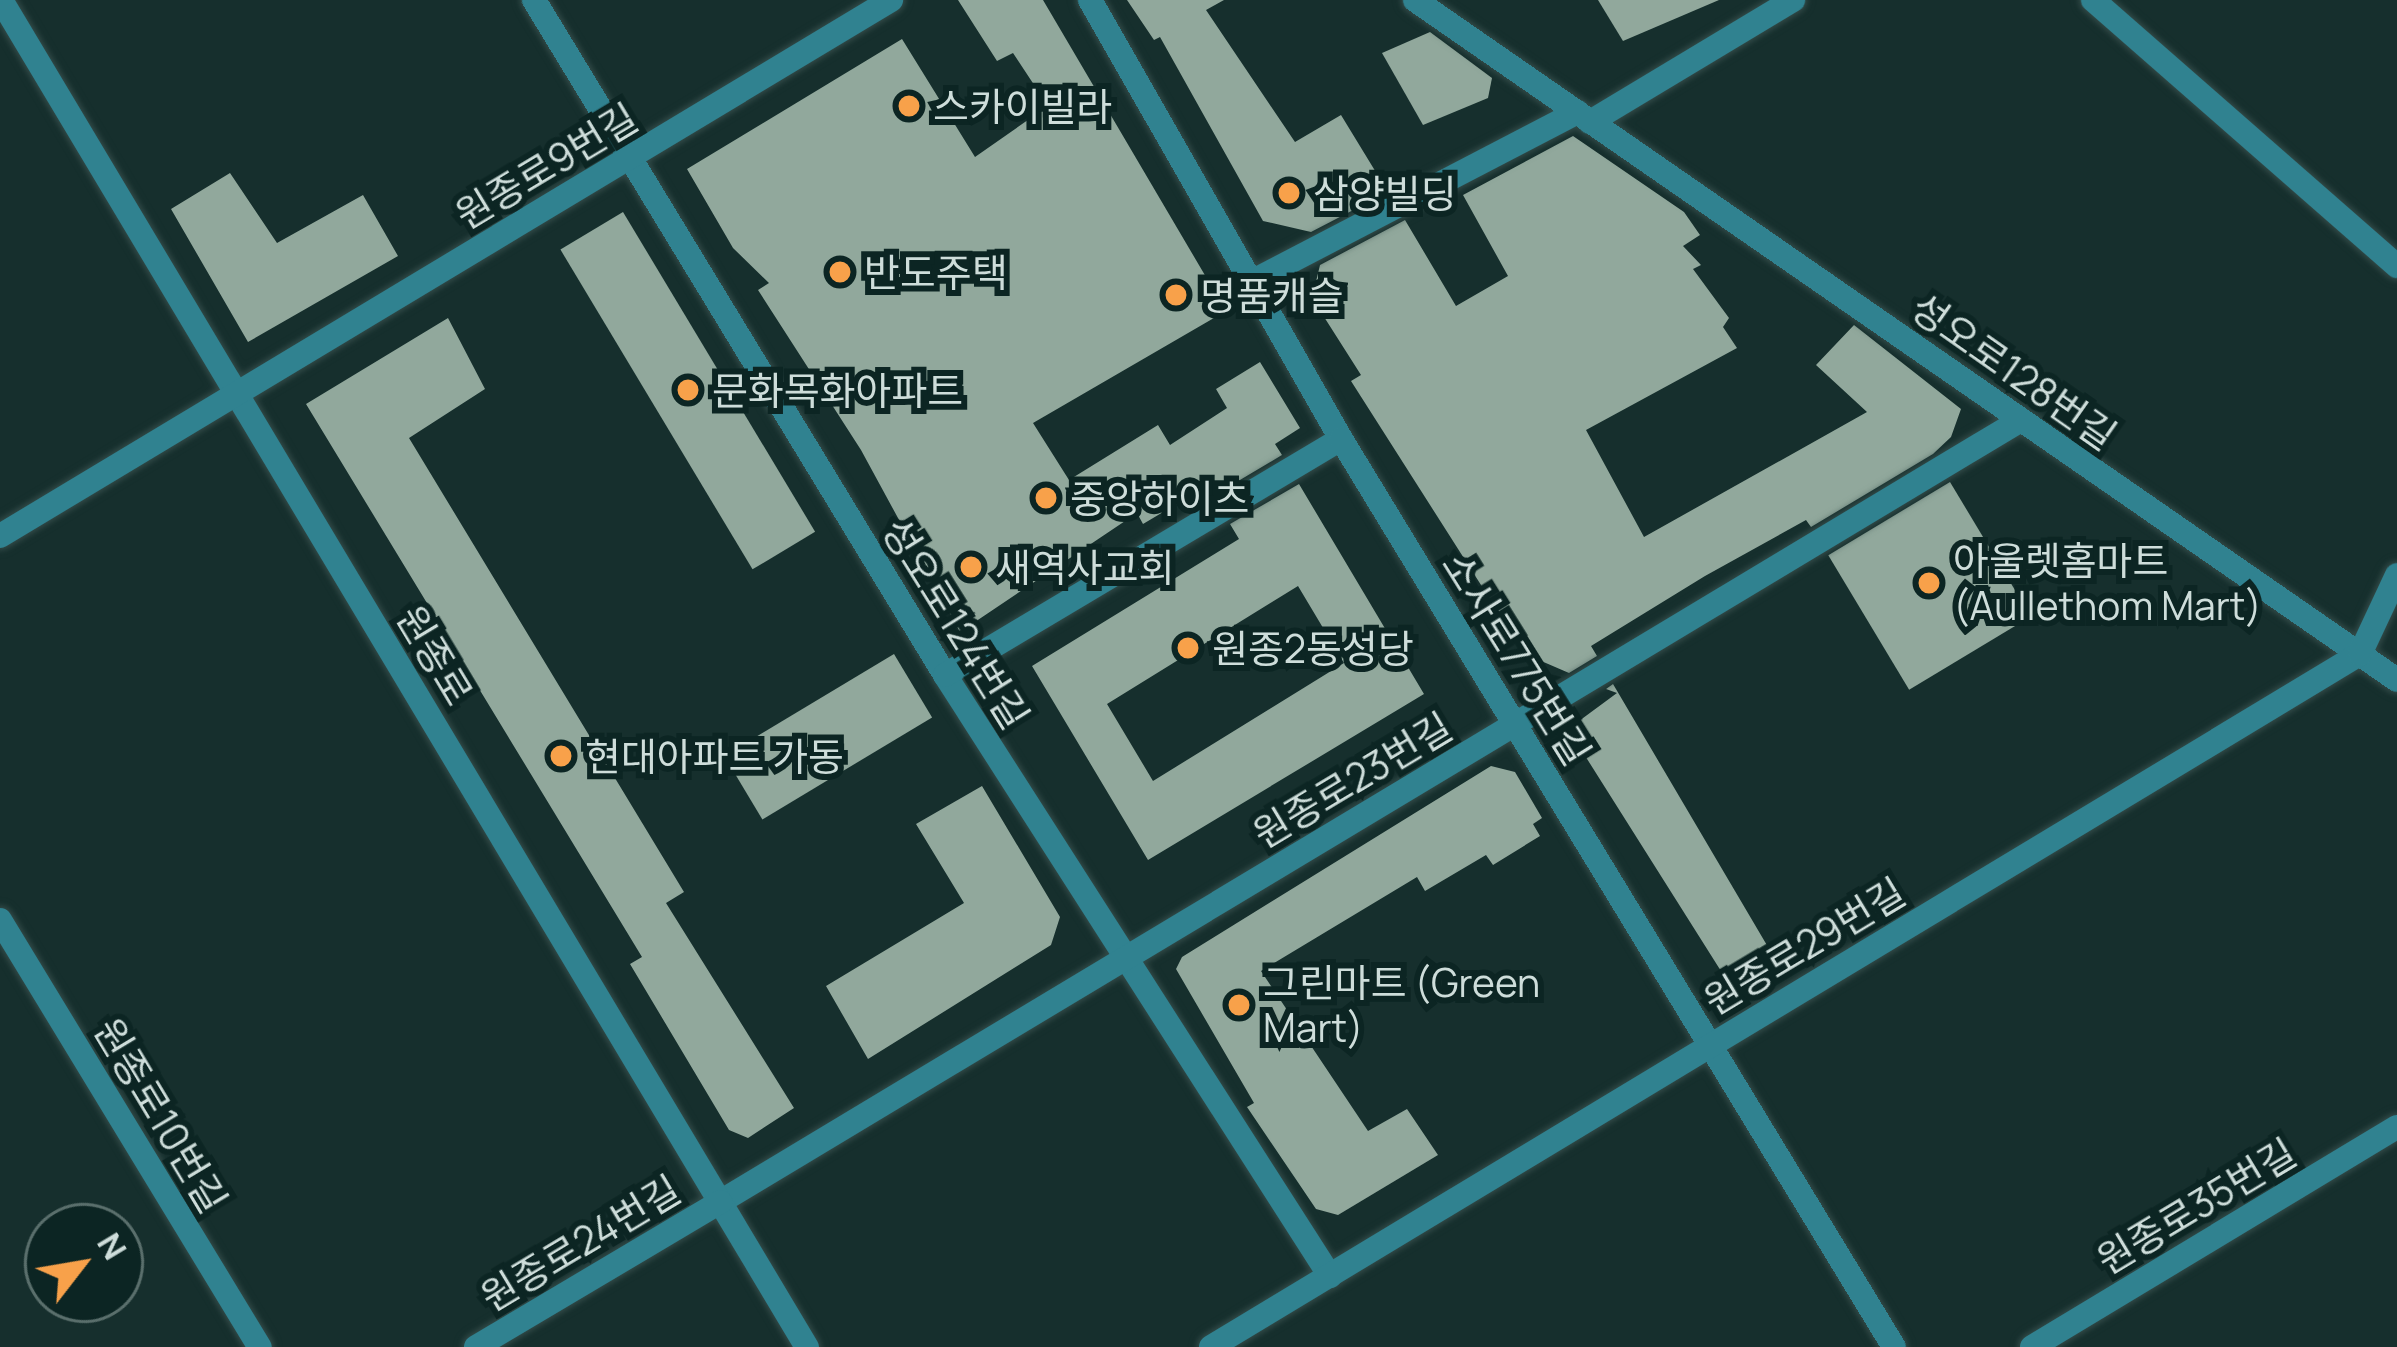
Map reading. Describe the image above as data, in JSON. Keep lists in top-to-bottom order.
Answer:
{
  "streets": {
    "street": [
      "원종로9번길",
      "성오로128번길",
      "성오로124번길",
      "원종로",
      "소사로775번길",
      "원종로23번길",
      "원종로29번길",
      "원종로10번길",
      "원종로35번길",
      "원종로24번길"
    ]
  },
  "crossings": [
    ["원종로9번길", "성오로124번길"],
    ["원종로9번길", "원종로"],
    ["성오로128번길", "원종로23번길"],
    ["성오로128번길", "원종로29번길"],
    ["성오로124번길", "원종로23번길"],
    ["성오로124번길", "원종로29번길"],
    ["원종로", "원종로23번길"],
    ["원종로", "원종로24번길"],
    ["소사로775번길", "원종로23번길"],
    ["소사로775번길", "원종로29번길"],
    ["원종로23번길", "원종로24번길"]
  ],
  "places": [
    "스카이빌라",
    "삼양빌딩",
    "반도주택",
    "명품캐슬",
    "문화목화아파트",
    "중앙하이츠",
    "새역사교회",
    "아울렛홈마트 (Aullethom Mart)",
    "원종2동성당",
    "현대아파트 가동",
    "그린마트 (Green Mart)"
  ],
  "north": "top right"
}
